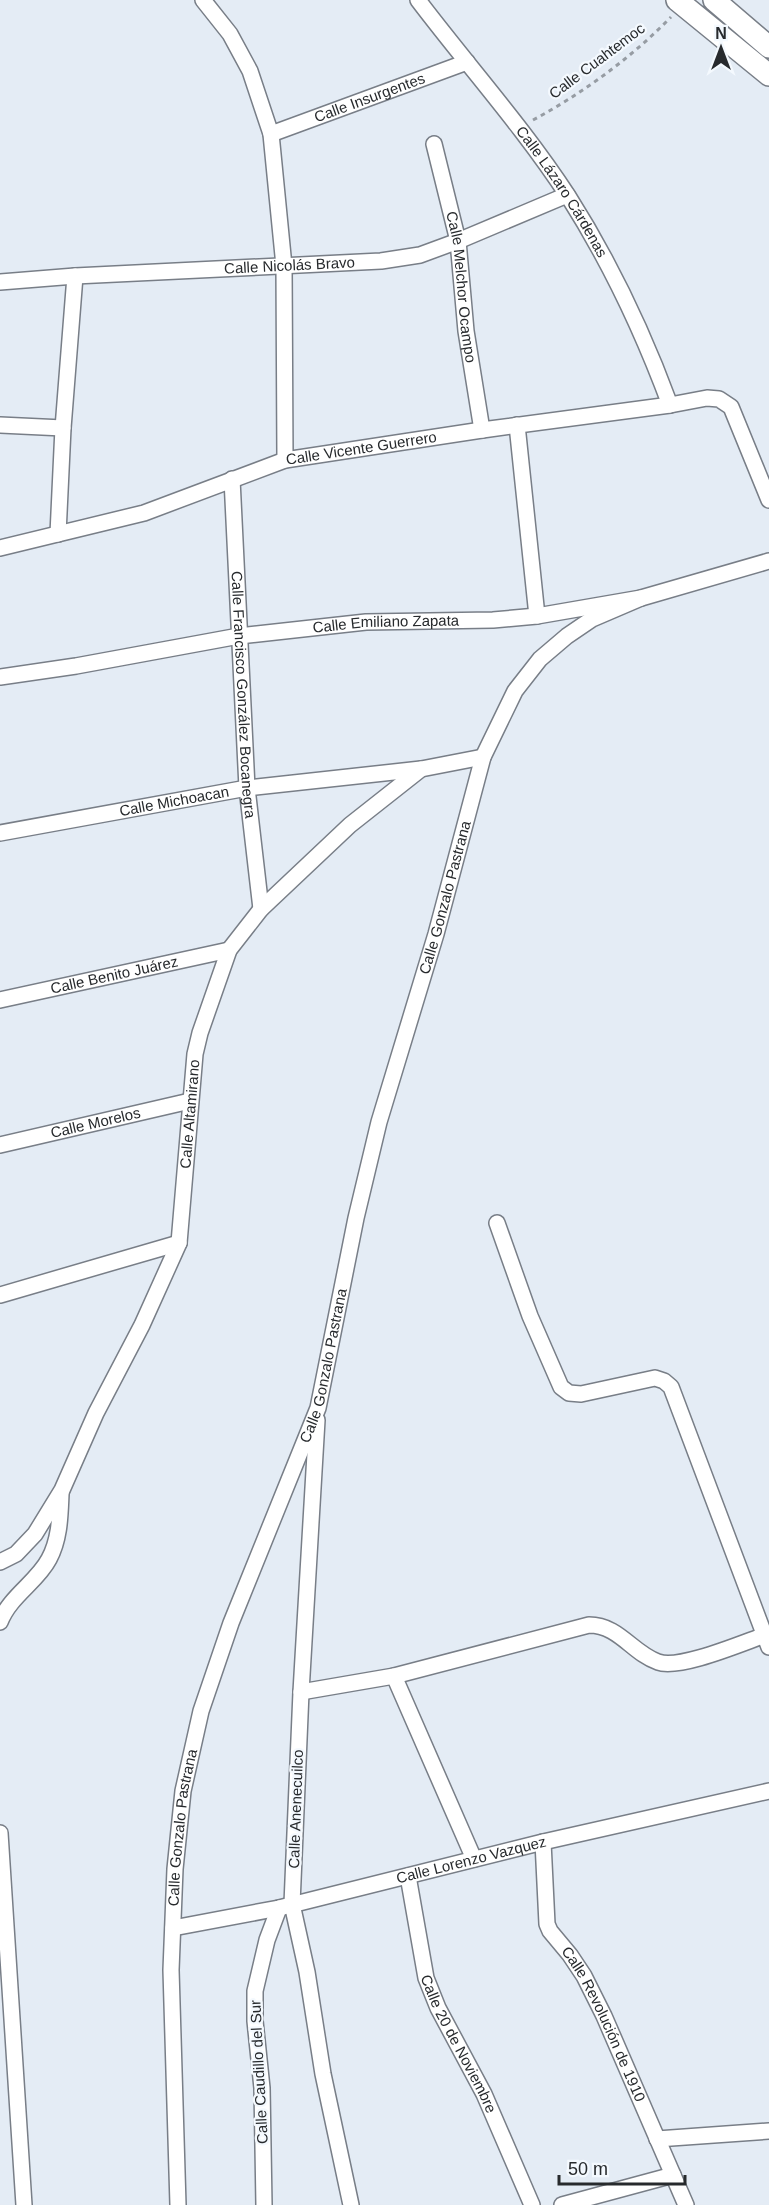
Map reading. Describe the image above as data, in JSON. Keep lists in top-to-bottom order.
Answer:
{
  "streets": {
    "street": [
      "Calle Insurgentes",
      "Calle Lázaro Cárdenas",
      "Calle Nicolás Bravo",
      "Calle Melchor Ocampo",
      "Calle Vicente Guerrero",
      "Calle Emiliano Zapata",
      "Calle Francisco González Bocanegra",
      "Calle Michoacan",
      "Calle Gonzalo Pastrana",
      "Calle Benito Juárez",
      "Calle Altamirano",
      "Calle Morelos",
      "Calle Anenecuilco",
      "Calle Lorenzo Vazquez",
      "Calle Revolución de 1910",
      "Calle 20 de Noviembre",
      "Calle Caudillo del Sur"
    ],
    "path": ["Calle Cuahtemoc"]
  },
  "crossings": [
    ["Calle Cuahtemoc", "Calle Lázaro Cárdenas"],
    ["Calle Insurgentes", "Calle Lázaro Cárdenas"],
    ["Calle Lázaro Cárdenas", "Calle Nicolás Bravo"],
    ["Calle Lázaro Cárdenas", "Calle Vicente Guerrero"],
    ["Calle Nicolás Bravo", "Calle Melchor Ocampo"],
    ["Calle Melchor Ocampo", "Calle Vicente Guerrero"],
    ["Calle Vicente Guerrero", "Calle Francisco González Bocanegra"],
    ["Calle Emiliano Zapata", "Calle Francisco González Bocanegra"],
    ["Calle Emiliano Zapata", "Calle Gonzalo Pastrana"],
    ["Calle Francisco González Bocanegra", "Calle Michoacan"],
    ["Calle Francisco González Bocanegra", "Calle Altamirano"],
    ["Calle Michoacan", "Calle Altamirano"],
    ["Calle Gonzalo Pastrana", "Calle Altamirano"],
    ["Calle Gonzalo Pastrana", "Calle Anenecuilco"],
    ["Calle Gonzalo Pastrana", "Calle Lorenzo Vazquez"],
    ["Calle Benito Juárez", "Calle Altamirano"],
    ["Calle Altamirano", "Calle Morelos"],
    ["Calle Anenecuilco", "Calle Lorenzo Vazquez"],
    ["Calle Anenecuilco", "Calle Caudillo del Sur"],
    ["Calle Lorenzo Vazquez", "Calle Revolución de 1910"],
    ["Calle Lorenzo Vazquez", "Calle 20 de Noviembre"],
    ["Calle Lorenzo Vazquez", "Calle Caudillo del Sur"]
  ],
  "scale_bar": "50 m",
  "north": "top"
}
